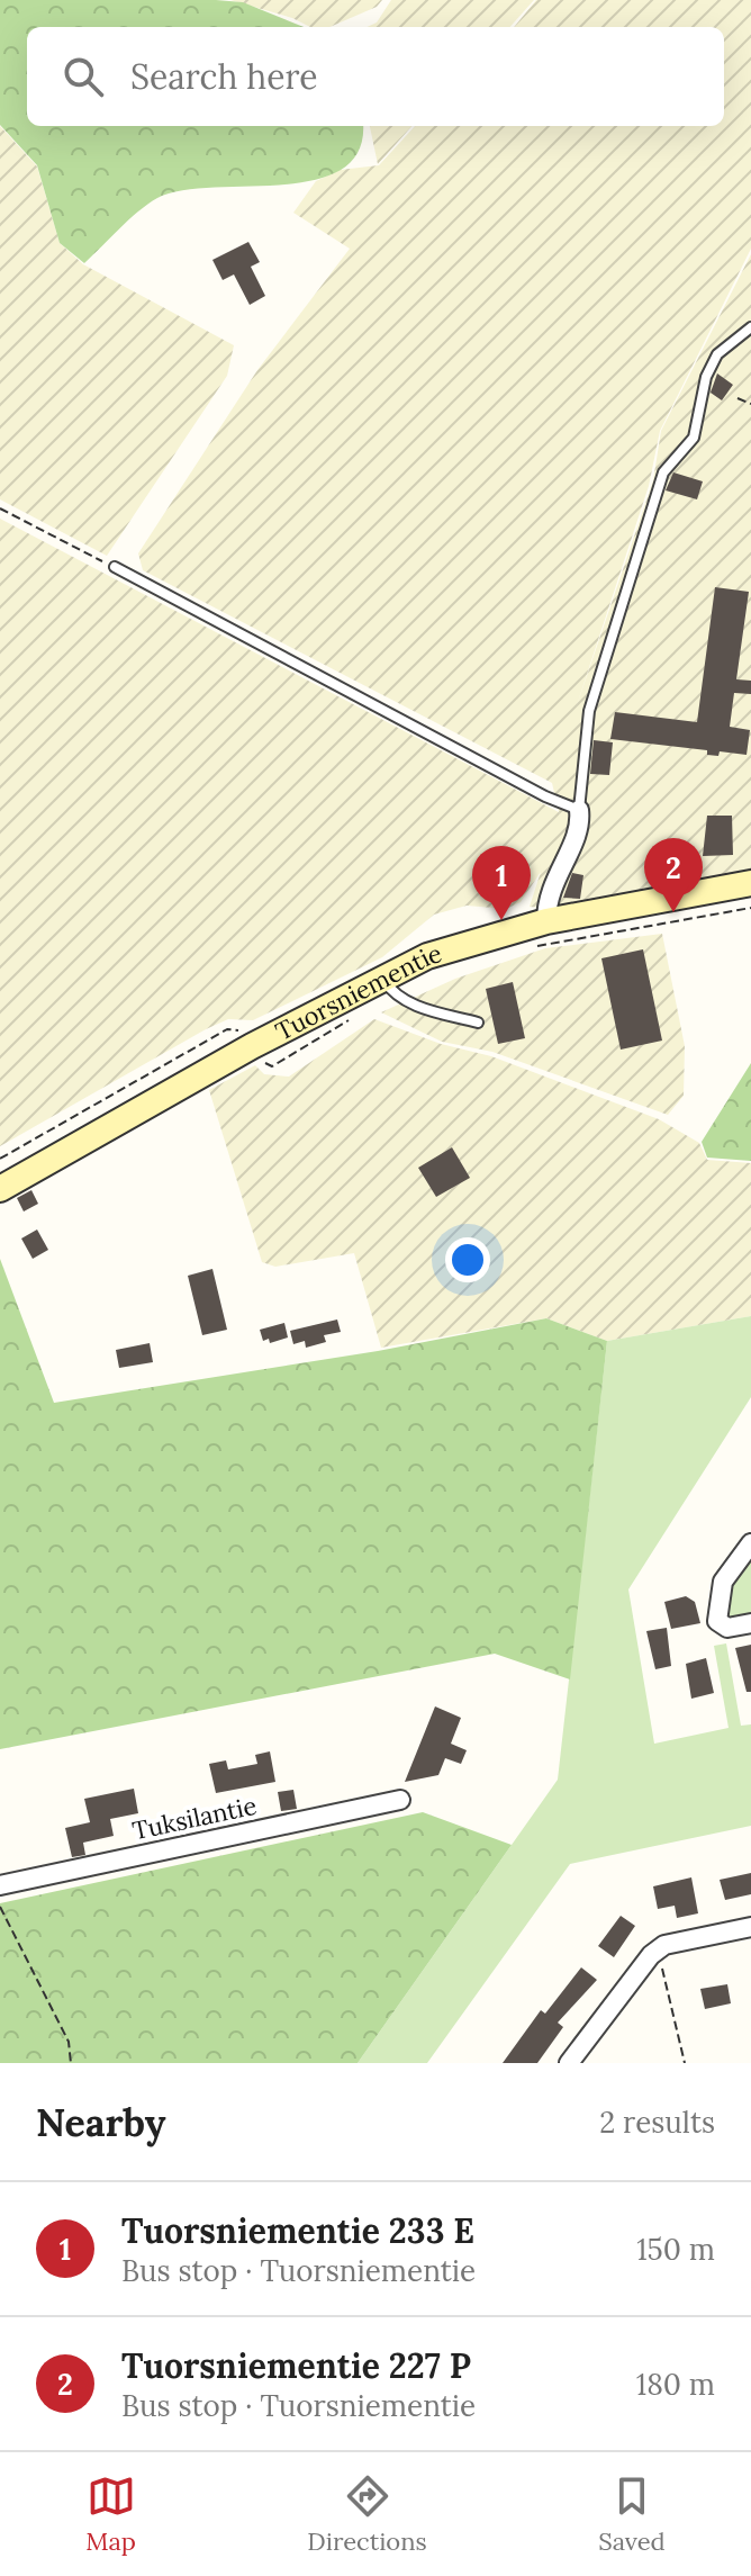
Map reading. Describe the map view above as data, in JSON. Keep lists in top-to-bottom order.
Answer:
{
  "streets": {
    "main road": ["Tuorsniementie"],
    "street": ["Tuksilantie"]
  },
  "page": {
    "search": "Search here",
    "pins": ["2", "1"],
    "heading": ["Nearby", "2 results"],
    "list": [
      {
        "mark": "1",
        "name": "Tuorsniementie 233 E",
        "note": "Bus stop · Tuorsniementie",
        "value": "150 m"
      },
      {
        "mark": "2",
        "name": "Tuorsniementie 227 P",
        "note": "Bus stop · Tuorsniementie",
        "value": "180 m"
      }
    ],
    "nav": ["Map", "Directions", "Saved"]
  }
}
